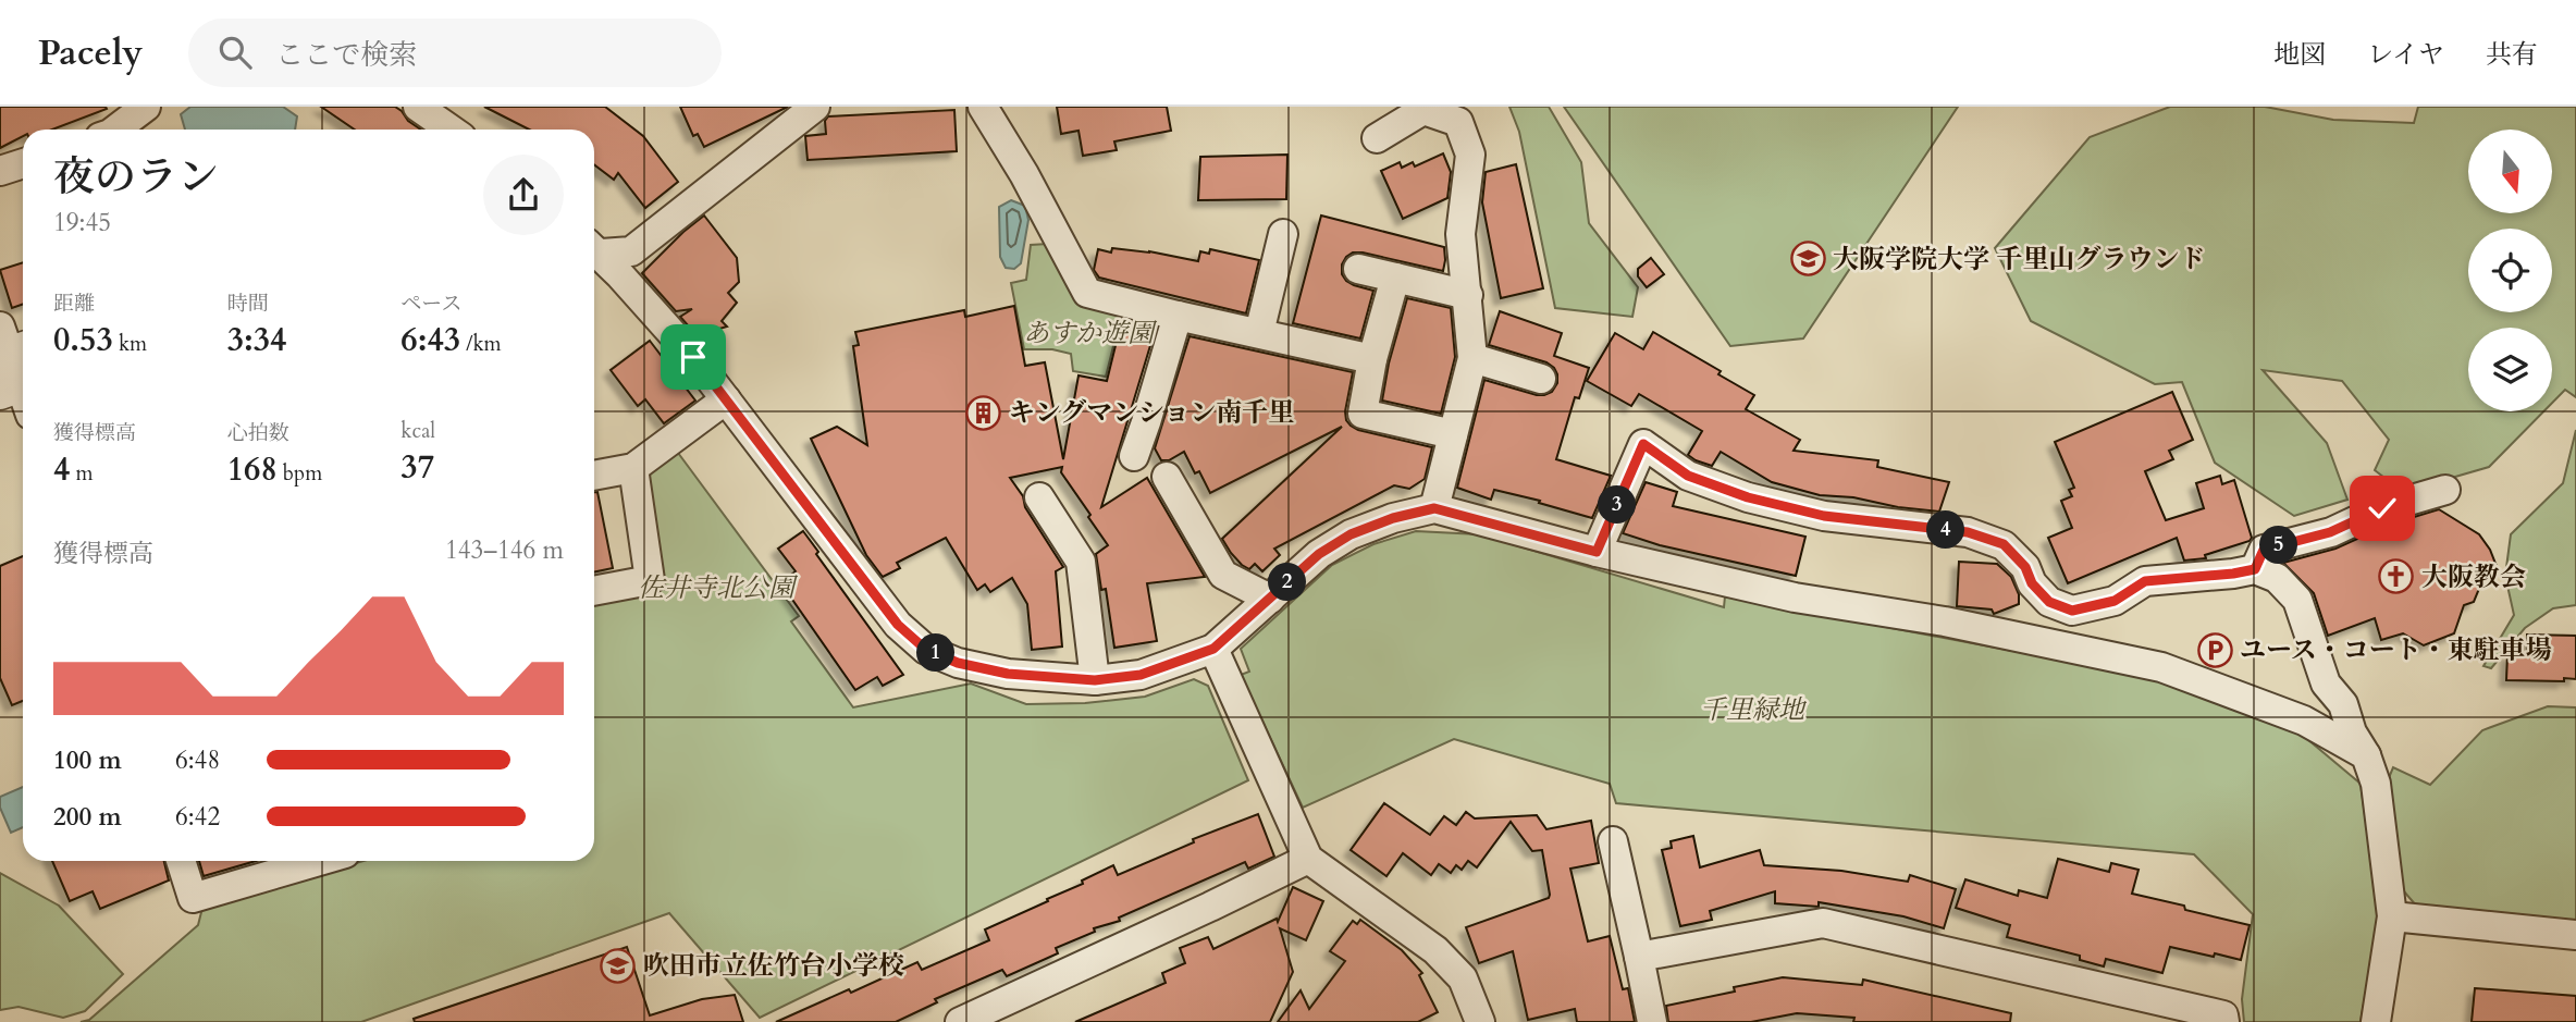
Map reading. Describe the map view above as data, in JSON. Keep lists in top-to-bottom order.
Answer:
{
  "parks": ["あすか遊園", "佐井寺北公園", "千里緑地"],
  "places": {
    "school or university": ["大阪学院大学 千里山グラウンド", "吹田市立佐竹台小学校"],
    "building": ["キングマンション南千里"],
    "church": ["大阪教会"],
    "parking": ["ユース・コート・東駐車場"]
  },
  "north": "bottom",
  "page": {
    "header": "Pacely",
    "search": "ここで検索",
    "nav": ["地図", "レイヤ", "共有"],
    "heading": ["夜のラン", "19:45"],
    "stats": [
      ["距離", "0.53 km"],
      ["時間", "3:34"],
      ["ペース", "6:43 /km"],
      ["獲得標高", "4 m"],
      ["心拍数", "168 bpm"],
      ["kcal", "37"]
    ],
    "pins": [
      "3",
      "4",
      "5",
      "2",
      "1"
    ],
    "chart": ["獲得標高", "143–146 m"],
    "list": [
      {
        "name": "100 m",
        "note": "6:48"
      },
      {
        "name": "200 m",
        "note": "6:42"
      }
    ]
  }
}
